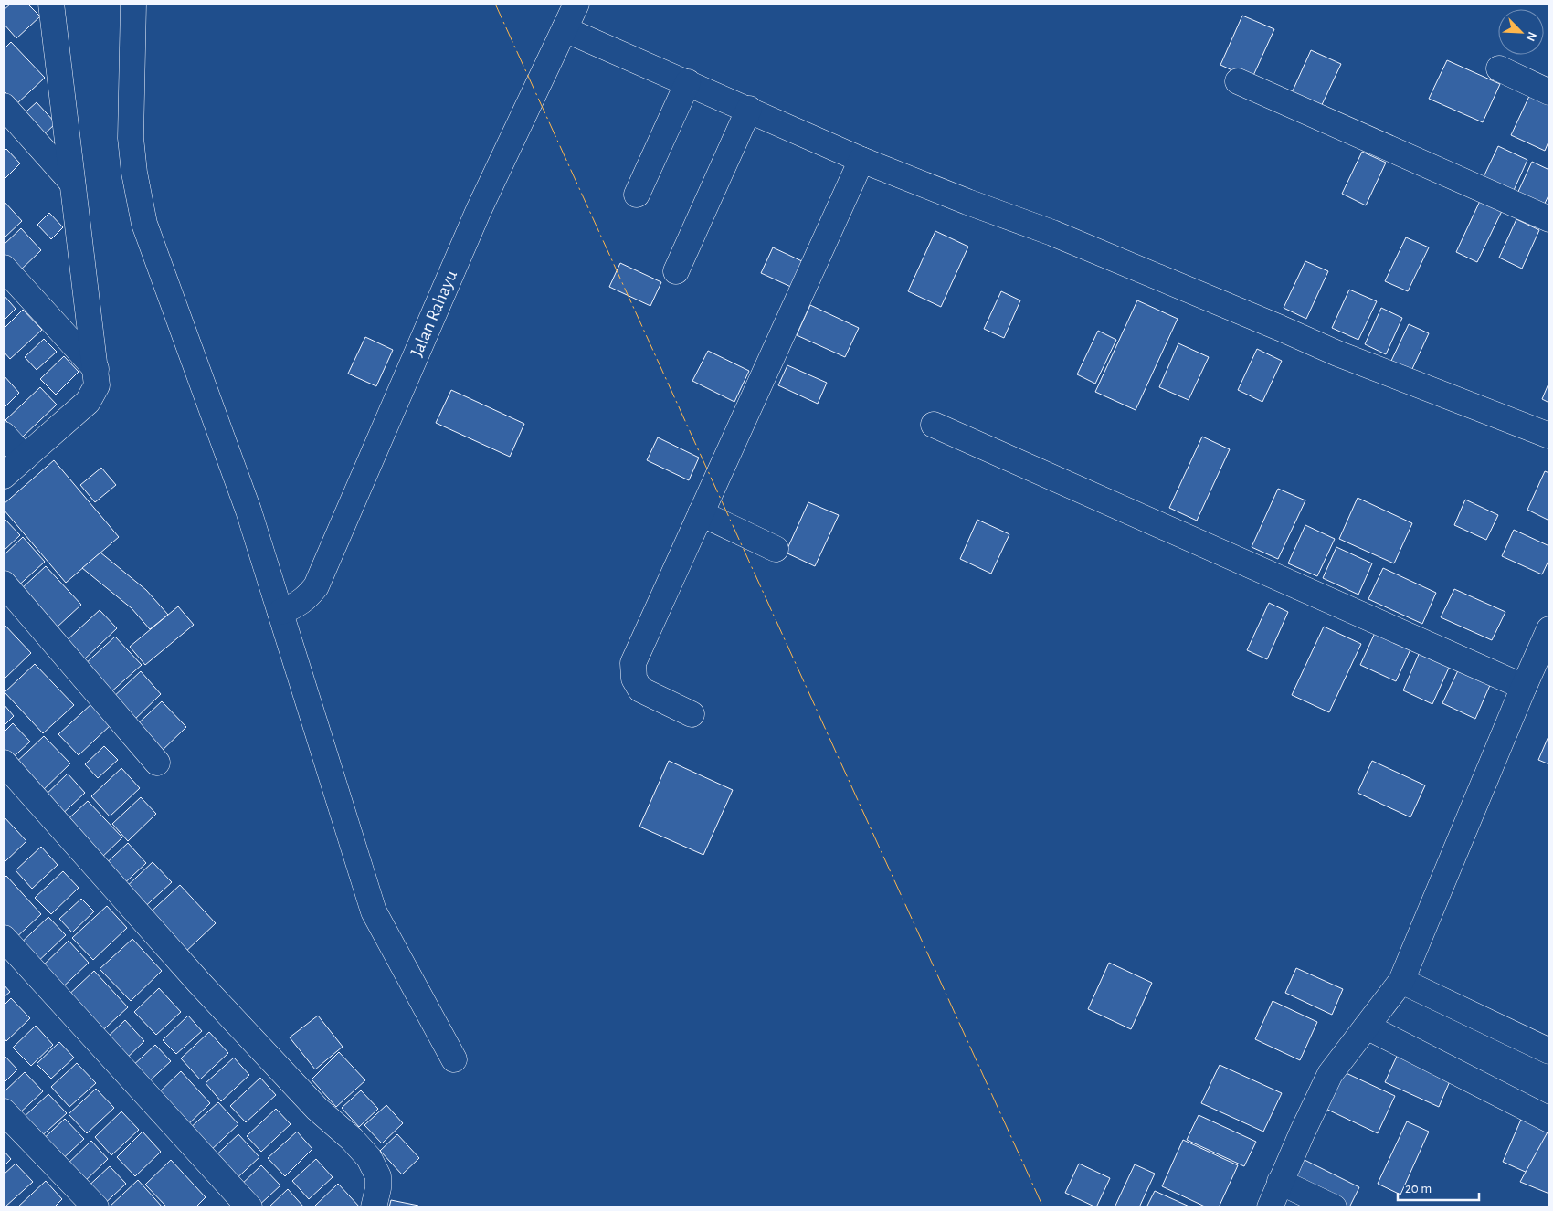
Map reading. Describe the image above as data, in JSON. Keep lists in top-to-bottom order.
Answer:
{
  "streets": {
    "street": ["Jalan Rahayu"]
  },
  "scale_bar": "20 m",
  "north": "bottom right"
}
